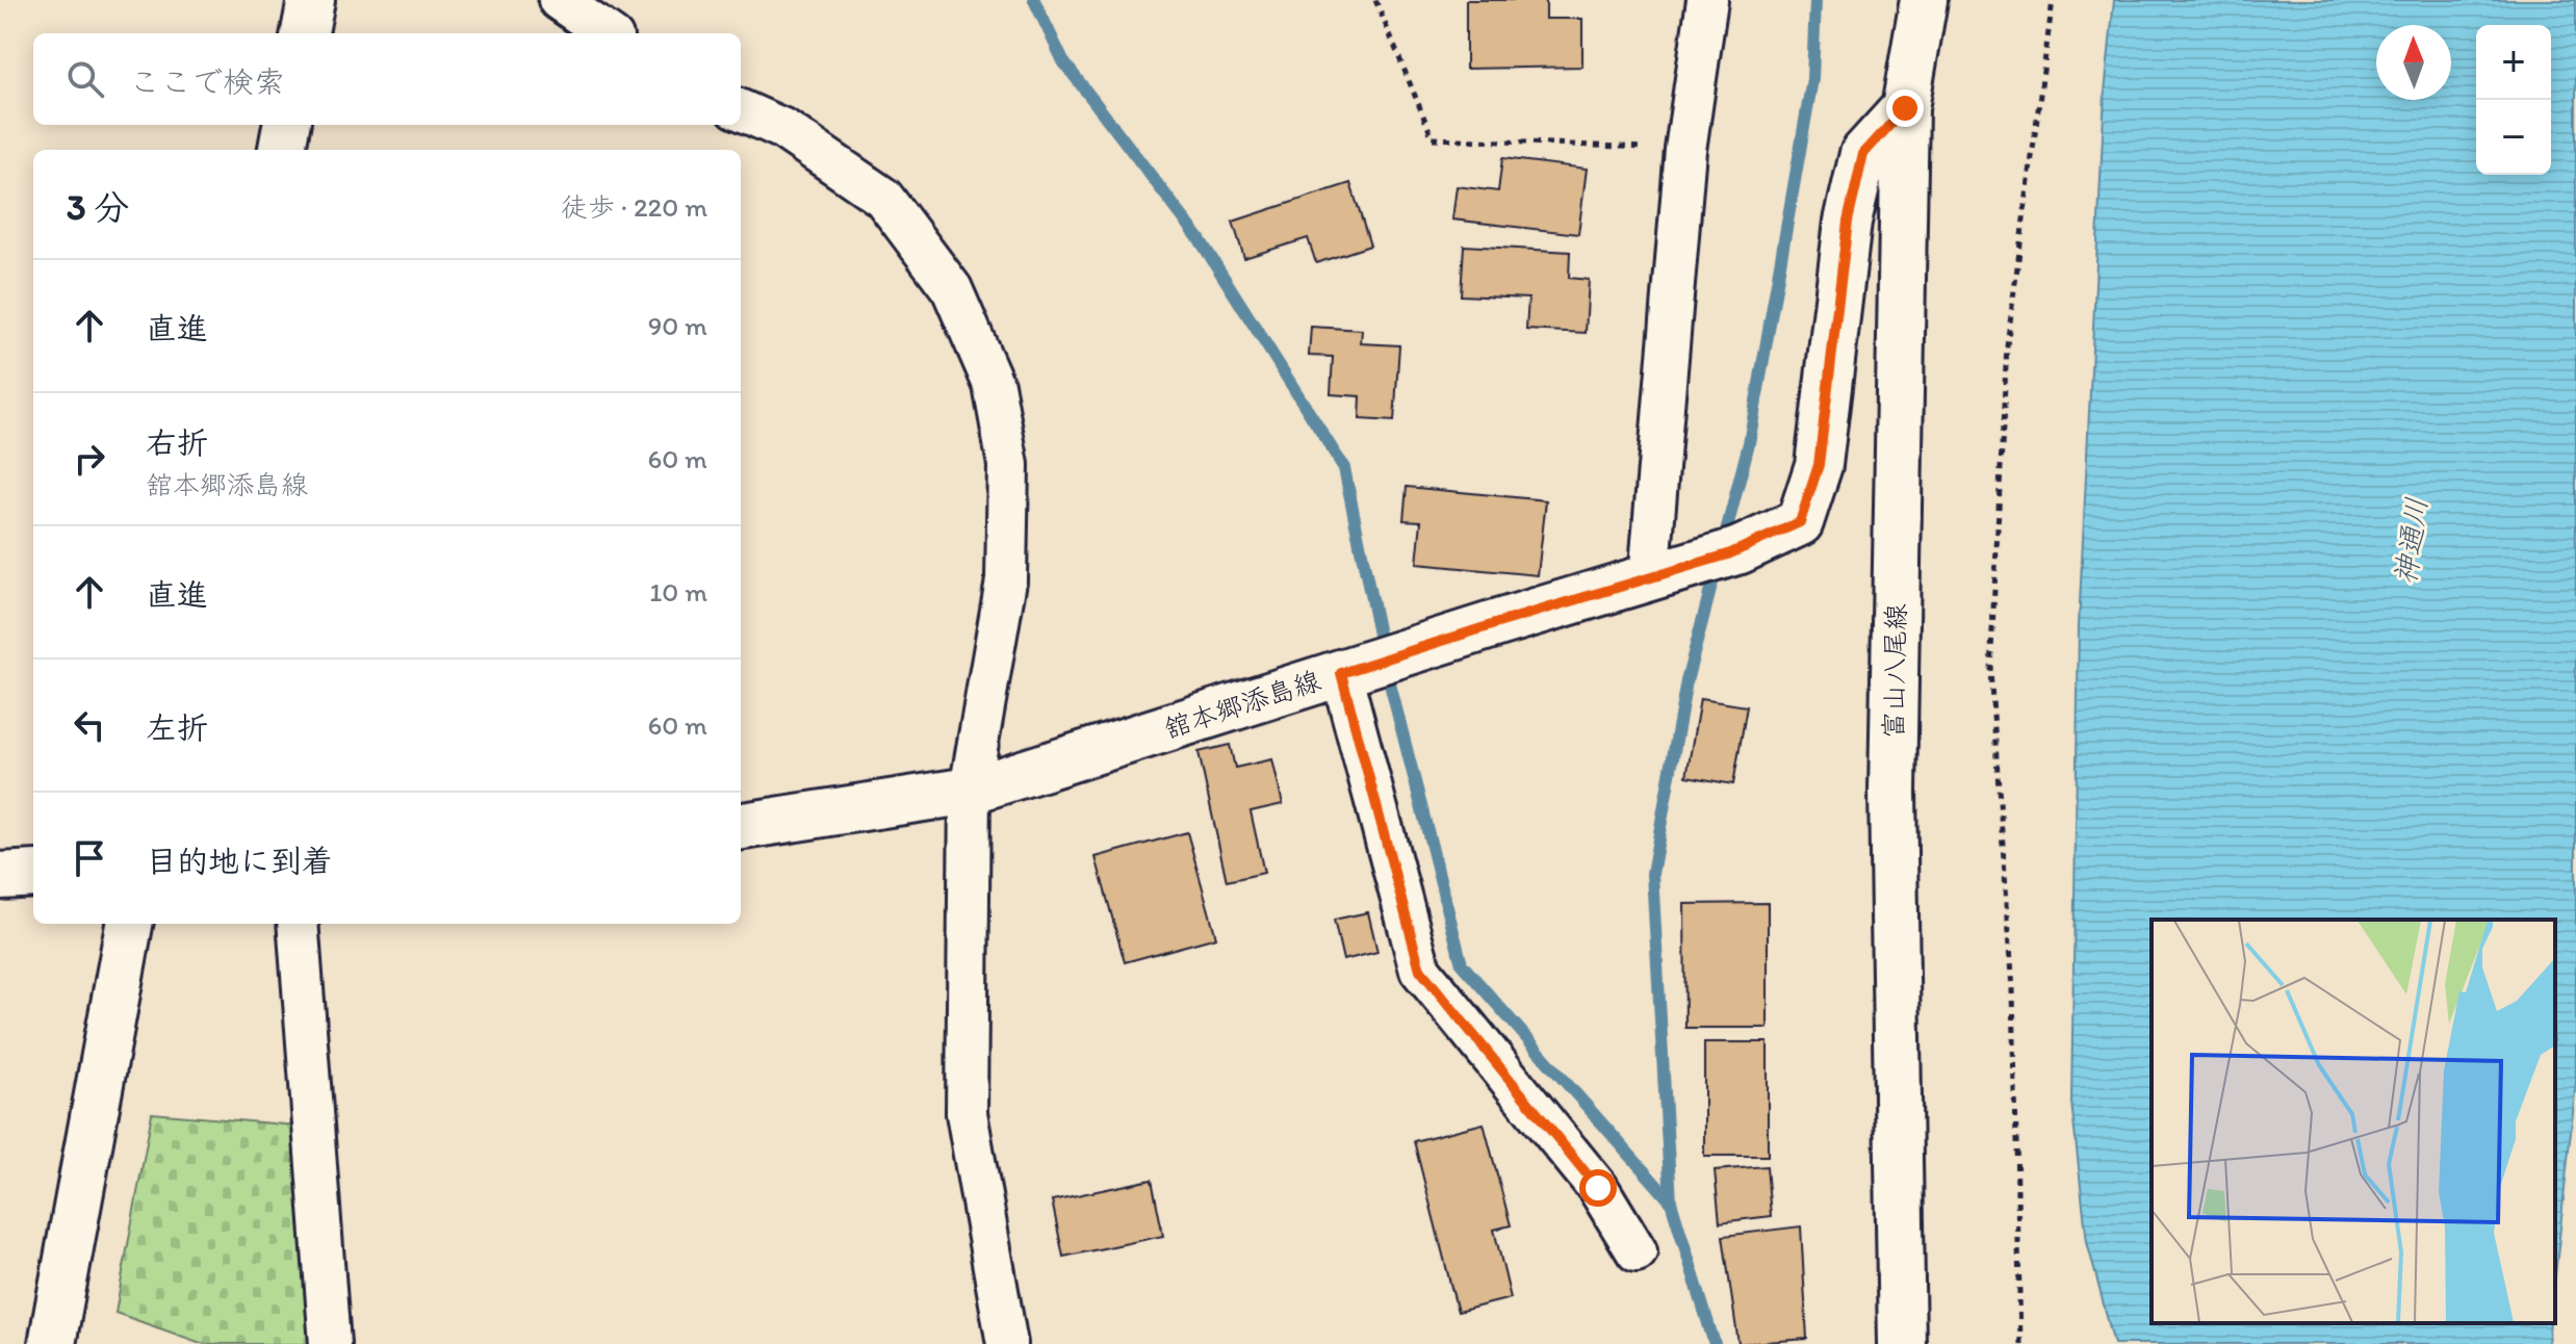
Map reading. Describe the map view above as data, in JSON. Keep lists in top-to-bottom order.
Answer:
{
  "streets": {
    "main road": ["富山八尾線", "舘本郷添島線"]
  },
  "crossings": [
    ["富山八尾線", "舘本郷添島線"]
  ],
  "water": ["神通川"],
  "north": "top",
  "page": {
    "map_buttons": ["+", "−"],
    "search": "ここで検索",
    "heading": ["3 分", "徒歩 · 220 m"],
    "list": [
      ["直進", "90 m"],
      ["右折", "舘本郷添島線", "60 m"],
      ["直進", "10 m"],
      ["左折", "60 m"],
      "目的地に到着"
    ]
  }
}
